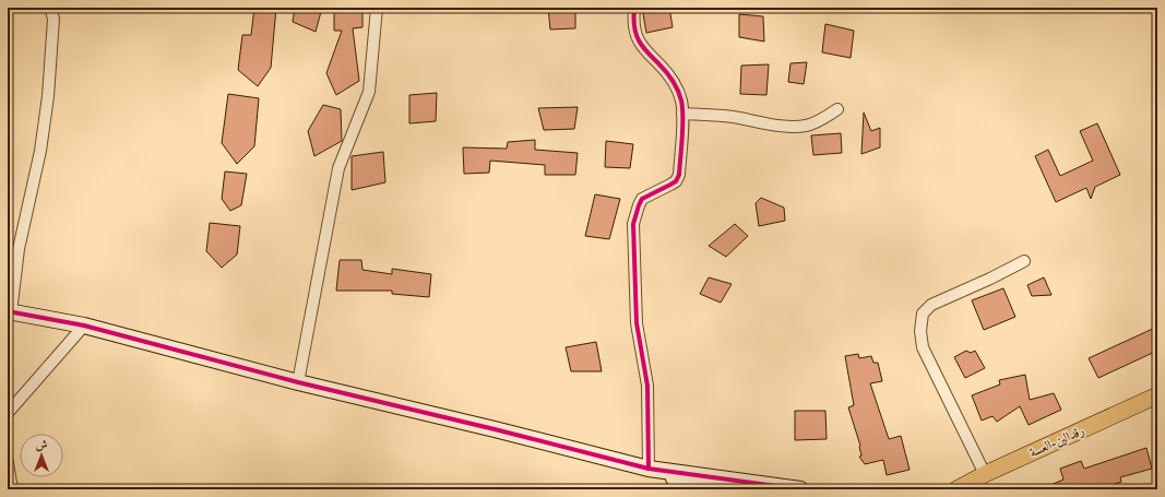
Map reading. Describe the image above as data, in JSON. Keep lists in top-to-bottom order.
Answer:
{
  "streets": {
    "main road": ["رقدالين-العسة"]
  },
  "north": "top"
}
